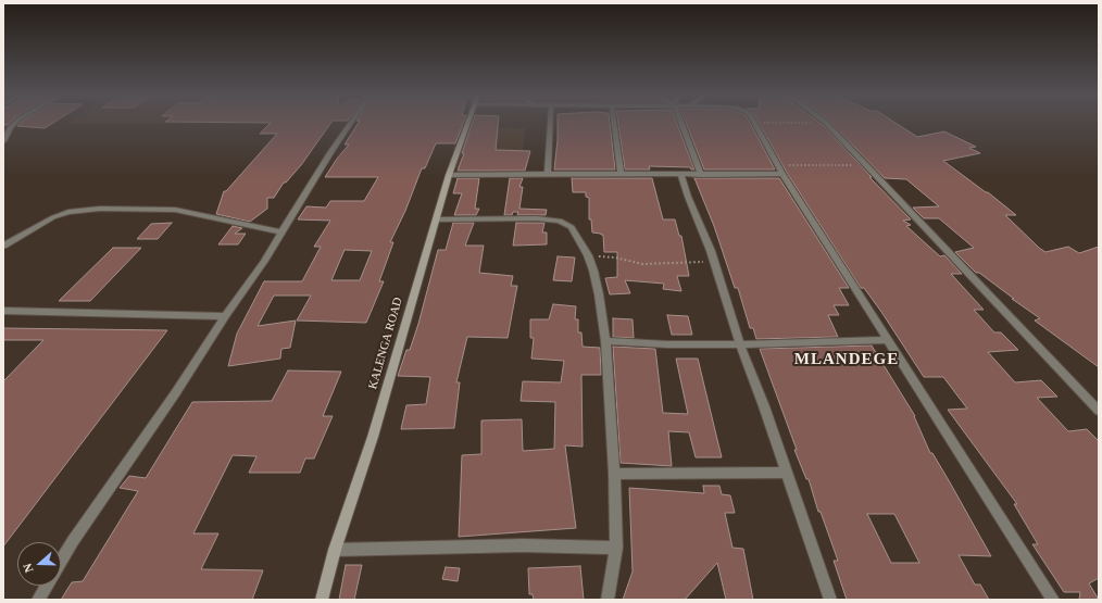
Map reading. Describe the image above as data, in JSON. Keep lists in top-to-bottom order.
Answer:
{
  "streets": {
    "main road": ["KALENGA ROAD"]
  },
  "districts": ["MLANDEGE"],
  "north": "left"
}
